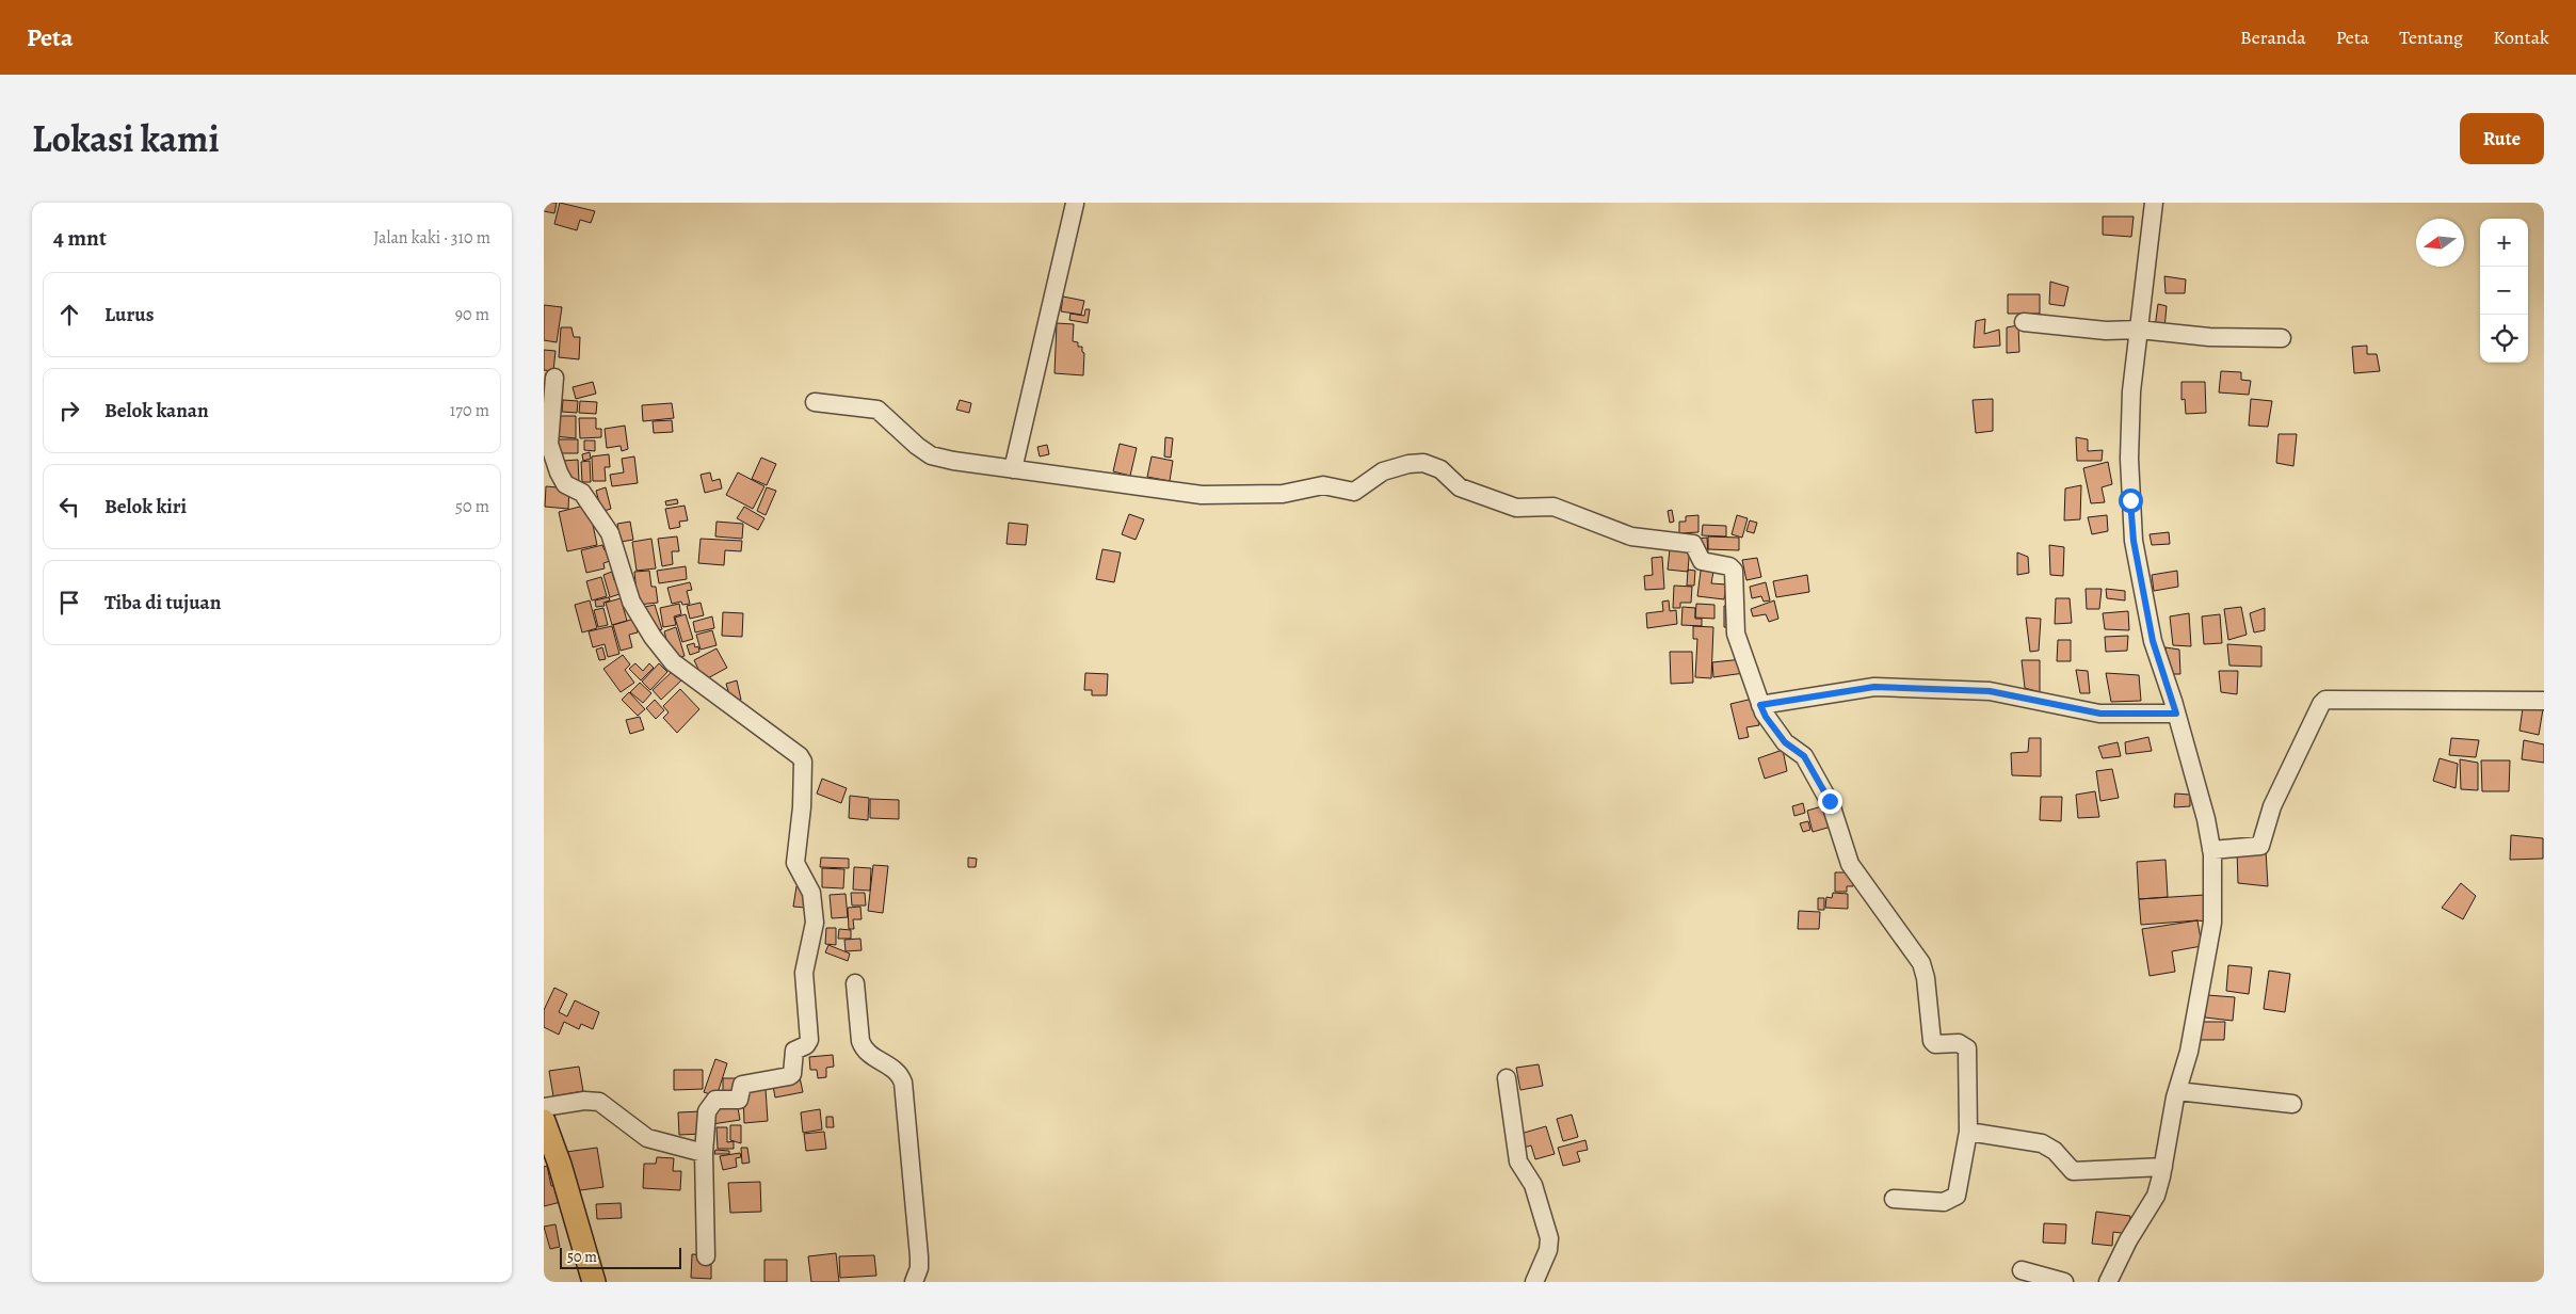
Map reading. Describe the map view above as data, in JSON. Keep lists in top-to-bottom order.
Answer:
{
  "scale_bar": "50 m",
  "north": "left",
  "page": {
    "header": "Peta",
    "nav": [
      "Beranda",
      "Peta",
      "Tentang",
      "Kontak"
    ],
    "title": "Lokasi kami",
    "buttons": "Rute",
    "heading": ["4 mnt", "Jalan kaki · 310 m"],
    "map_buttons": ["+", "−"],
    "list": [
      ["Lurus", "90 m"],
      ["Belok kanan", "170 m"],
      ["Belok kiri", "50 m"],
      "Tiba di tujuan"
    ],
    "scale": "50 m"
  }
}
